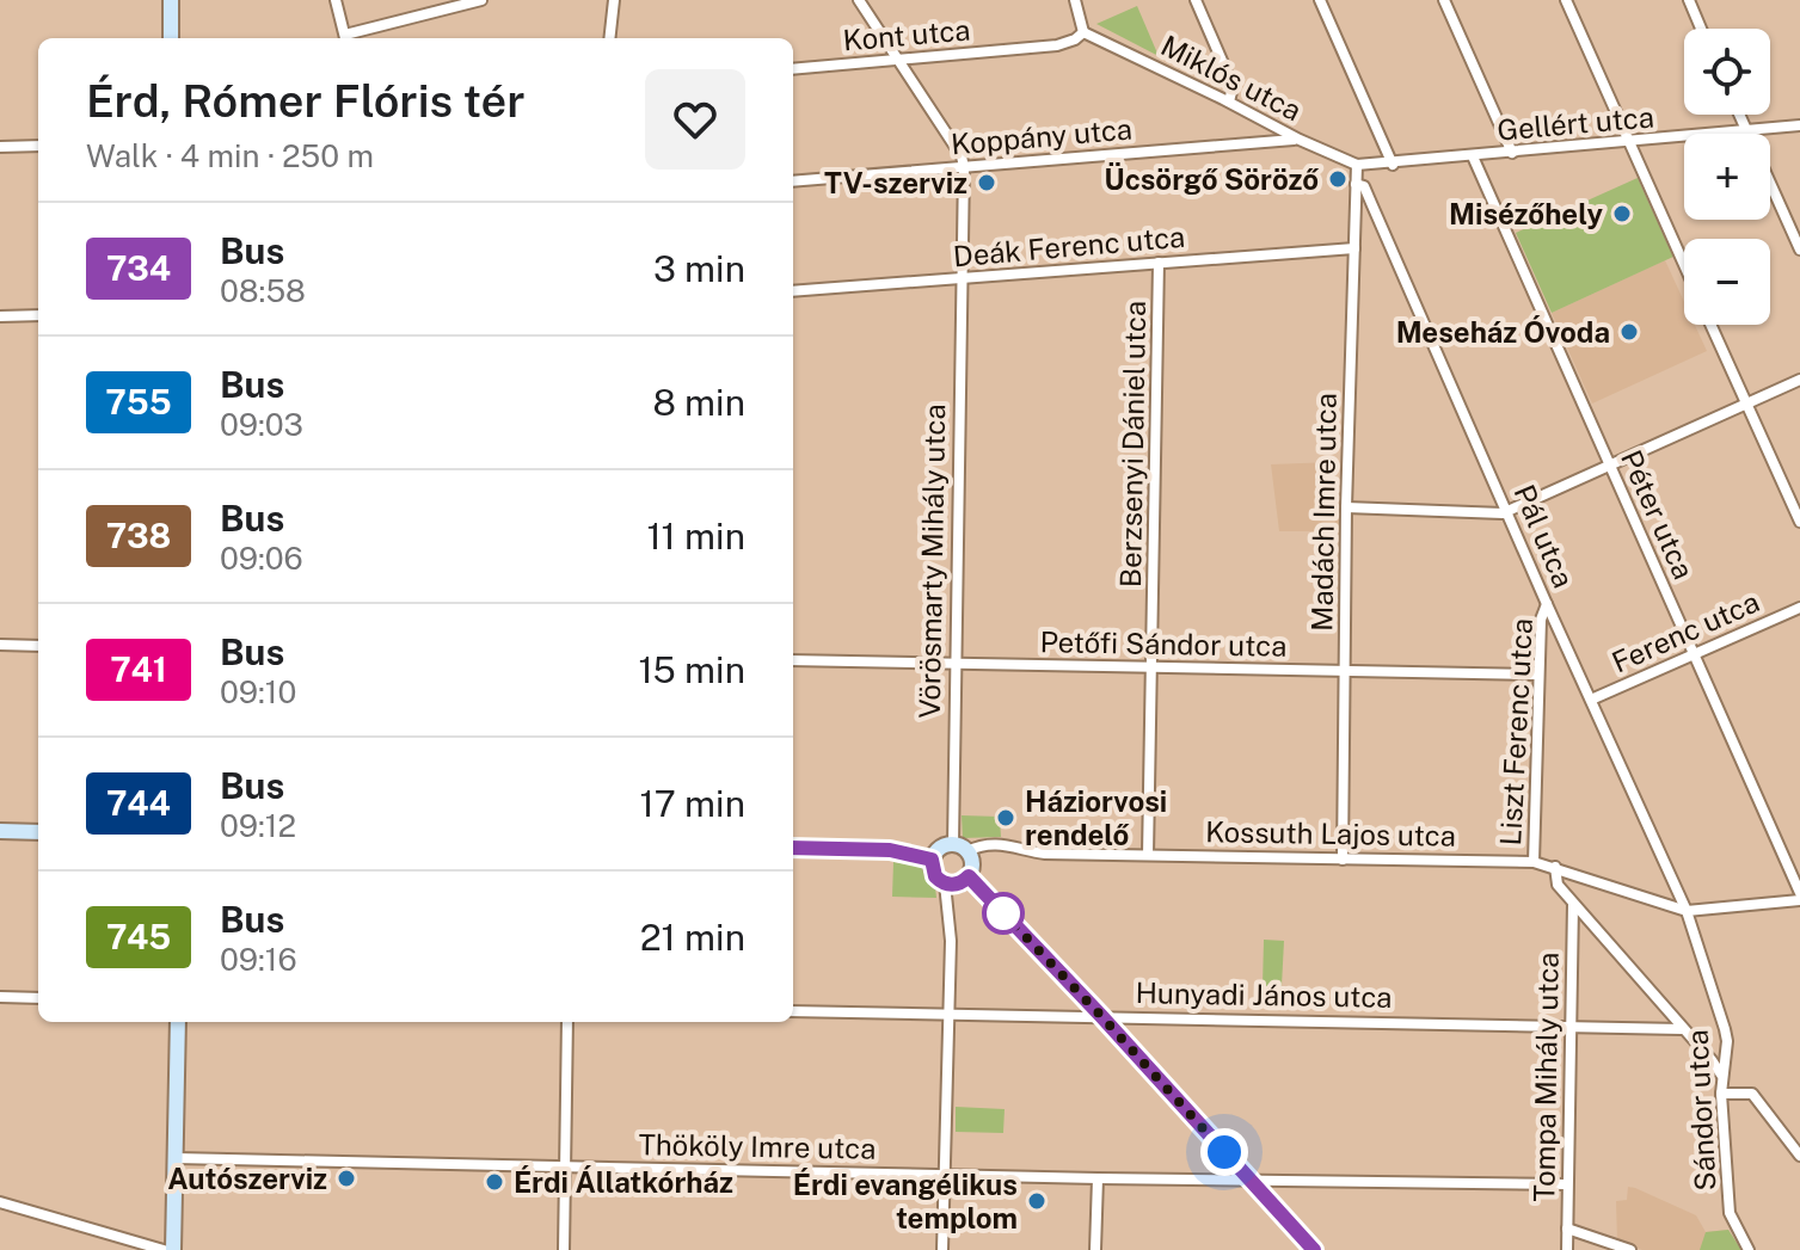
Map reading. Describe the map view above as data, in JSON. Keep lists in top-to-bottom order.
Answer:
{
  "streets": {
    "street": [
      "Kont utca",
      "Miklós utca",
      "Gellért utca",
      "Koppány utca",
      "Deák Ferenc utca",
      "Berzsenyi Dániel utca",
      "Madách Imre utca",
      "Péter utca",
      "Pál utca",
      "Vörösmarty Mihály utca",
      "Ferenc utca",
      "Petőfi Sándor utca",
      "Liszt Ferenc utca",
      "Kossuth Lajos utca",
      "Hunyadi János utca",
      "Tompa Mihály utca",
      "Sándor utca",
      "Thököly Imre utca"
    ]
  },
  "crossings": [
    ["Kont utca", "Miklós utca"],
    ["Miklós utca", "Gellért utca"],
    ["Miklós utca", "Koppány utca"],
    ["Miklós utca", "Madách Imre utca"],
    ["Gellért utca", "Madách Imre utca"],
    ["Gellért utca", "Péter utca"],
    ["Koppány utca", "Vörösmarty Mihály utca"],
    ["Deák Ferenc utca", "Berzsenyi Dániel utca"],
    ["Deák Ferenc utca", "Madách Imre utca"],
    ["Deák Ferenc utca", "Vörösmarty Mihály utca"],
    ["Berzsenyi Dániel utca", "Petőfi Sándor utca"],
    ["Berzsenyi Dániel utca", "Kossuth Lajos utca"],
    ["Madách Imre utca", "Pál utca"],
    ["Madách Imre utca", "Petőfi Sándor utca"],
    ["Madách Imre utca", "Kossuth Lajos utca"],
    ["Péter utca", "Ferenc utca"],
    ["Pál utca", "Ferenc utca"],
    ["Pál utca", "Liszt Ferenc utca"],
    ["Pál utca", "Kossuth Lajos utca"],
    ["Pál utca", "Sándor utca"],
    ["Vörösmarty Mihály utca", "Petőfi Sándor utca"],
    ["Vörösmarty Mihály utca", "Kossuth Lajos utca"],
    ["Petőfi Sándor utca", "Liszt Ferenc utca"],
    ["Liszt Ferenc utca", "Kossuth Lajos utca"],
    ["Kossuth Lajos utca", "Sándor utca"],
    ["Hunyadi János utca", "Tompa Mihály utca"],
    ["Tompa Mihály utca", "Thököly Imre utca"]
  ],
  "places": [
    "Ücsörgő Söröző",
    "TV-szerviz",
    "Misézőhely",
    "Meseház Óvoda",
    "Háziorvosi rendelő",
    "Autószerviz",
    "Érdi Állatkórház",
    "Érdi evangélikus templom"
  ],
  "lines": ["bus line 734"],
  "page": {
    "map_buttons": ["+", "−"],
    "heading": ["Érd, Rómer Flóris tér", "Walk · 4 min · 250 m"],
    "list": [
      {
        "mark": "734",
        "name": "Bus",
        "note": "08:58",
        "value": "3 min"
      },
      {
        "mark": "755",
        "name": "Bus",
        "note": "09:03",
        "value": "8 min"
      },
      {
        "mark": "738",
        "name": "Bus",
        "note": "09:06",
        "value": "11 min"
      },
      {
        "mark": "741",
        "name": "Bus",
        "note": "09:10",
        "value": "15 min"
      },
      {
        "mark": "744",
        "name": "Bus",
        "note": "09:12",
        "value": "17 min"
      },
      {
        "mark": "745",
        "name": "Bus",
        "note": "09:16",
        "value": "21 min"
      }
    ]
  }
}
